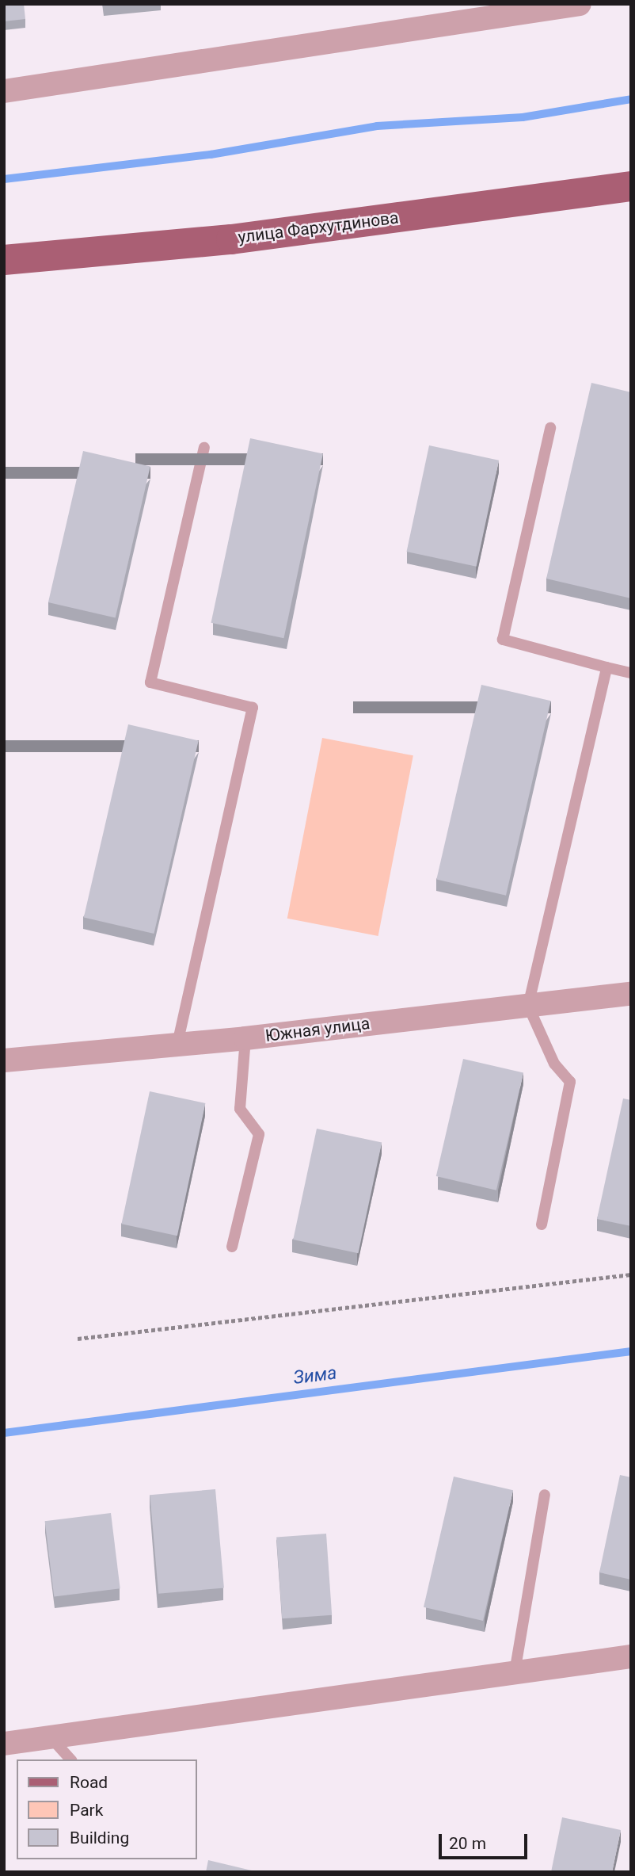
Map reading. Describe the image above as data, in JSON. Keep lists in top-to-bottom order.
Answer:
{
  "streets": {
    "main road": ["улица Фархутдинова"],
    "street": ["Южная улица"]
  },
  "water": ["Зима"],
  "legend": ["Road", "Park", "Building"],
  "scale_bar": "20 m"
}
